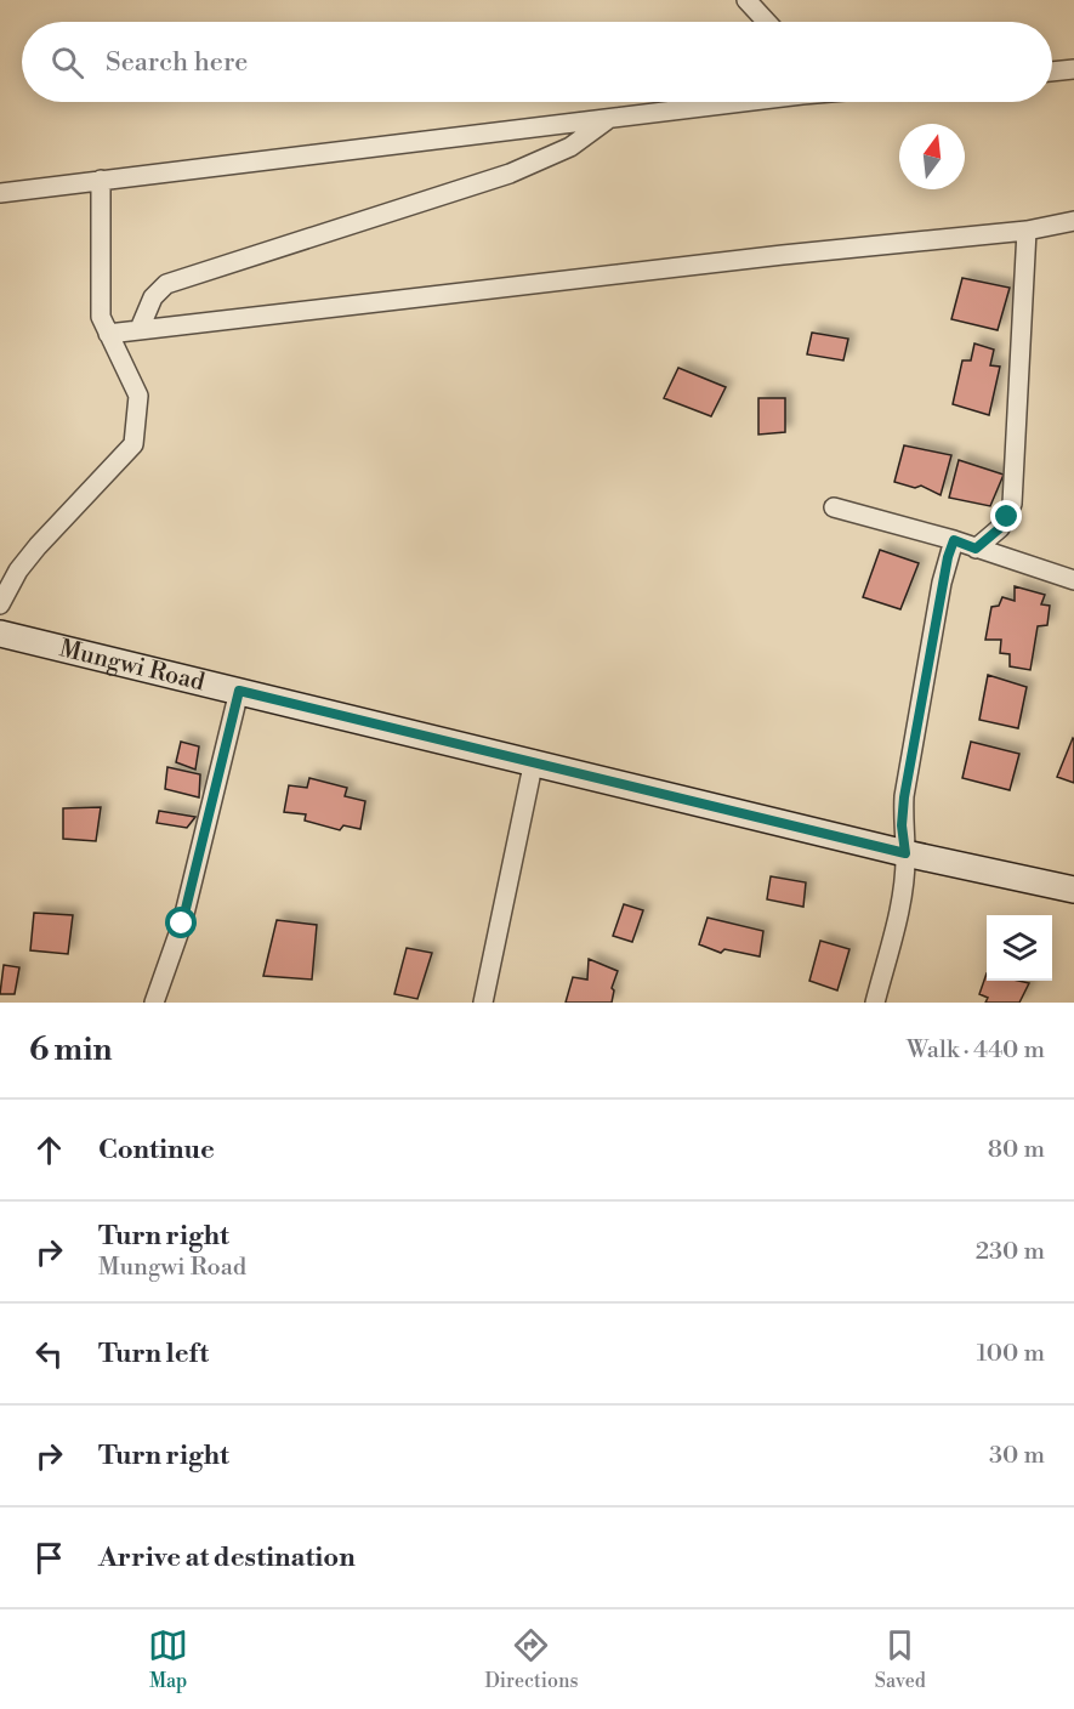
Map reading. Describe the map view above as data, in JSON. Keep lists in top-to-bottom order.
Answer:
{
  "streets": {
    "main road": ["Mungwi Road"]
  },
  "north": "top",
  "page": {
    "search": "Search here",
    "heading": ["6 min", "Walk · 440 m"],
    "list": [
      ["Continue", "80 m"],
      ["Turn right", "Mungwi Road", "230 m"],
      ["Turn left", "100 m"],
      ["Turn right", "30 m"],
      "Arrive at destination"
    ],
    "nav": ["Map", "Directions", "Saved"]
  }
}
